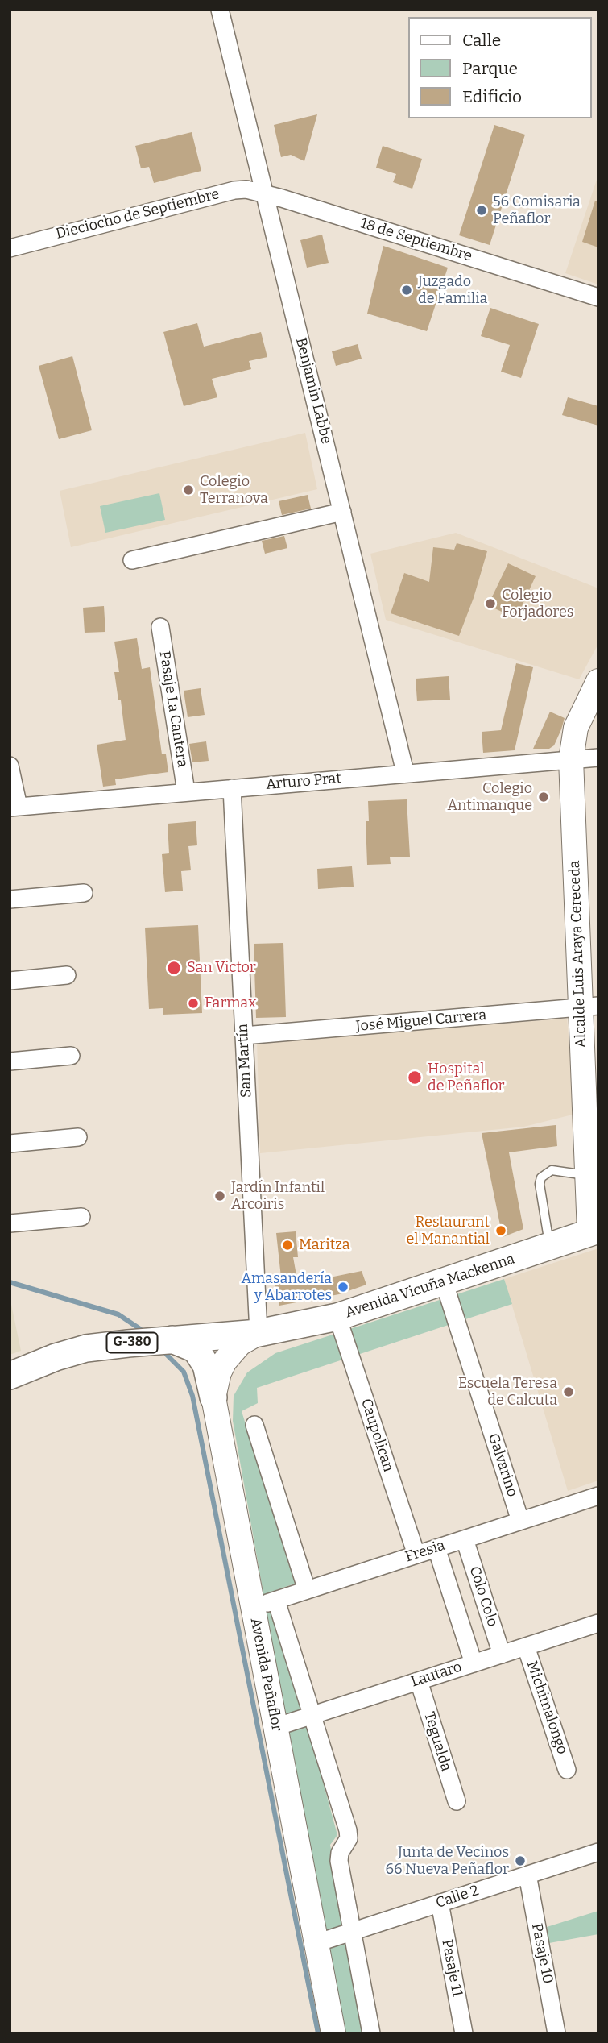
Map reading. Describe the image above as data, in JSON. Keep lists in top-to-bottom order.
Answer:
{
  "streets": {
    "main road": [
      "Alcalde Luis Araya Cereceda",
      "Avenida Vicuña Mackenna",
      "G-380",
      "Avenida Peñaflor"
    ],
    "street": [
      "Dieciocho de Septiembre",
      "18 de Septiembre",
      "Benjamin Labbe",
      "Pasaje La Cantera",
      "Arturo Prat",
      "José Miguel Carrera",
      "San Martín",
      "Caupolican",
      "Galvarino",
      "Fresia",
      "Colo Colo",
      "Lautaro",
      "Michimalongo",
      "Tegualda",
      "Calle 2",
      "Pasaje 10",
      "Pasaje 11"
    ]
  },
  "crossings": [
    ["Dieciocho de Septiembre", "18 de Septiembre"],
    ["Dieciocho de Septiembre", "Benjamin Labbe"],
    ["18 de Septiembre", "Benjamin Labbe"],
    ["Benjamin Labbe", "Arturo Prat"],
    ["Pasaje La Cantera", "Arturo Prat"],
    ["Arturo Prat", "Alcalde Luis Araya Cereceda"],
    ["Arturo Prat", "San Martín"],
    ["Alcalde Luis Araya Cereceda", "José Miguel Carrera"],
    ["Alcalde Luis Araya Cereceda", "Avenida Vicuña Mackenna"],
    ["José Miguel Carrera", "San Martín"],
    ["San Martín", "Avenida Vicuña Mackenna"],
    ["San Martín", "G-380"],
    ["San Martín", "Avenida Peñaflor"],
    ["Avenida Vicuña Mackenna", "G-380"],
    ["Avenida Vicuña Mackenna", "Caupolican"],
    ["Avenida Vicuña Mackenna", "Galvarino"],
    ["Avenida Vicuña Mackenna", "Avenida Peñaflor"],
    ["G-380", "Avenida Peñaflor"],
    ["Caupolican", "Fresia"],
    ["Galvarino", "Fresia"],
    ["Fresia", "Colo Colo"],
    ["Fresia", "Avenida Peñaflor"],
    ["Colo Colo", "Lautaro"],
    ["Avenida Peñaflor", "Lautaro"],
    ["Avenida Peñaflor", "Calle 2"],
    ["Lautaro", "Michimalongo"],
    ["Lautaro", "Tegualda"],
    ["Calle 2", "Pasaje 10"],
    ["Calle 2", "Pasaje 11"]
  ],
  "places": [
    "56 Comisaria Peñaflor",
    "Juzgado de Familia",
    "Colegio Terranova",
    "Colegio Forjadores",
    "Colegio Antimanque",
    "San Victor",
    "Farmax",
    "Hospital de Peñaflor",
    "Jardín Infantil Arcoiris",
    "Restaurant el Manantial",
    "Maritza",
    "Amasandería y Abarrotes",
    "Escuela Teresa de Calcuta",
    "Junta de Vecinos 66 Nueva Peñaflor"
  ],
  "legend": ["Calle", "Parque", "Edificio"]
}
